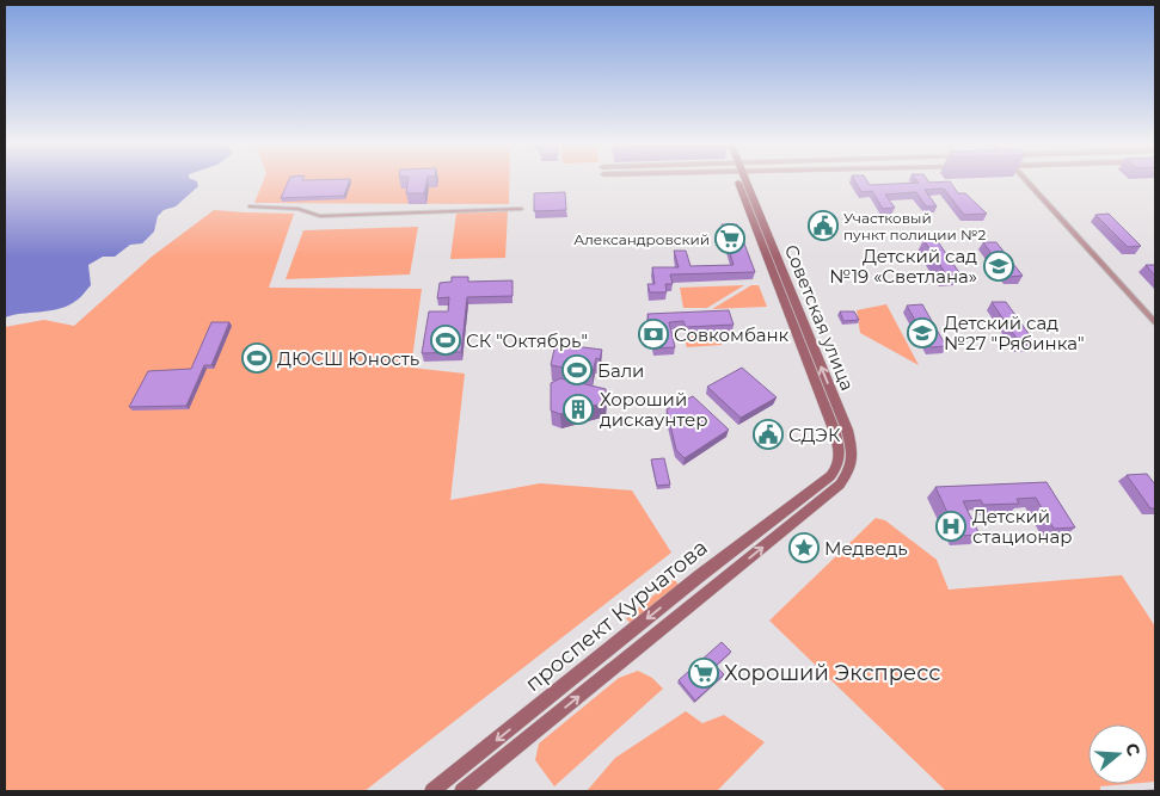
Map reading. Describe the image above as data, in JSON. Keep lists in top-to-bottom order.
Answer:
{
  "streets": {
    "main road": ["Советская улица", "проспект Курчатова"]
  },
  "places": {
    "public building": ["Участковый пункт полиции №2", "СДЭК"],
    "supermarket": ["Александровский", "Хороший Экспресс"],
    "school or university": ["Детский сад №19 «Светлана»", "Детский сад №27 \"Рябинка\""],
    "bank": ["Совкомбанк"],
    "sports": ["СК \"Октябрь\"", "ДЮСШ Юность", "Бали"],
    "building": ["Хороший дискаунтер"],
    "hospital": ["Детский стационар"],
    "place": ["Медведь"]
  },
  "north": "right"
}
